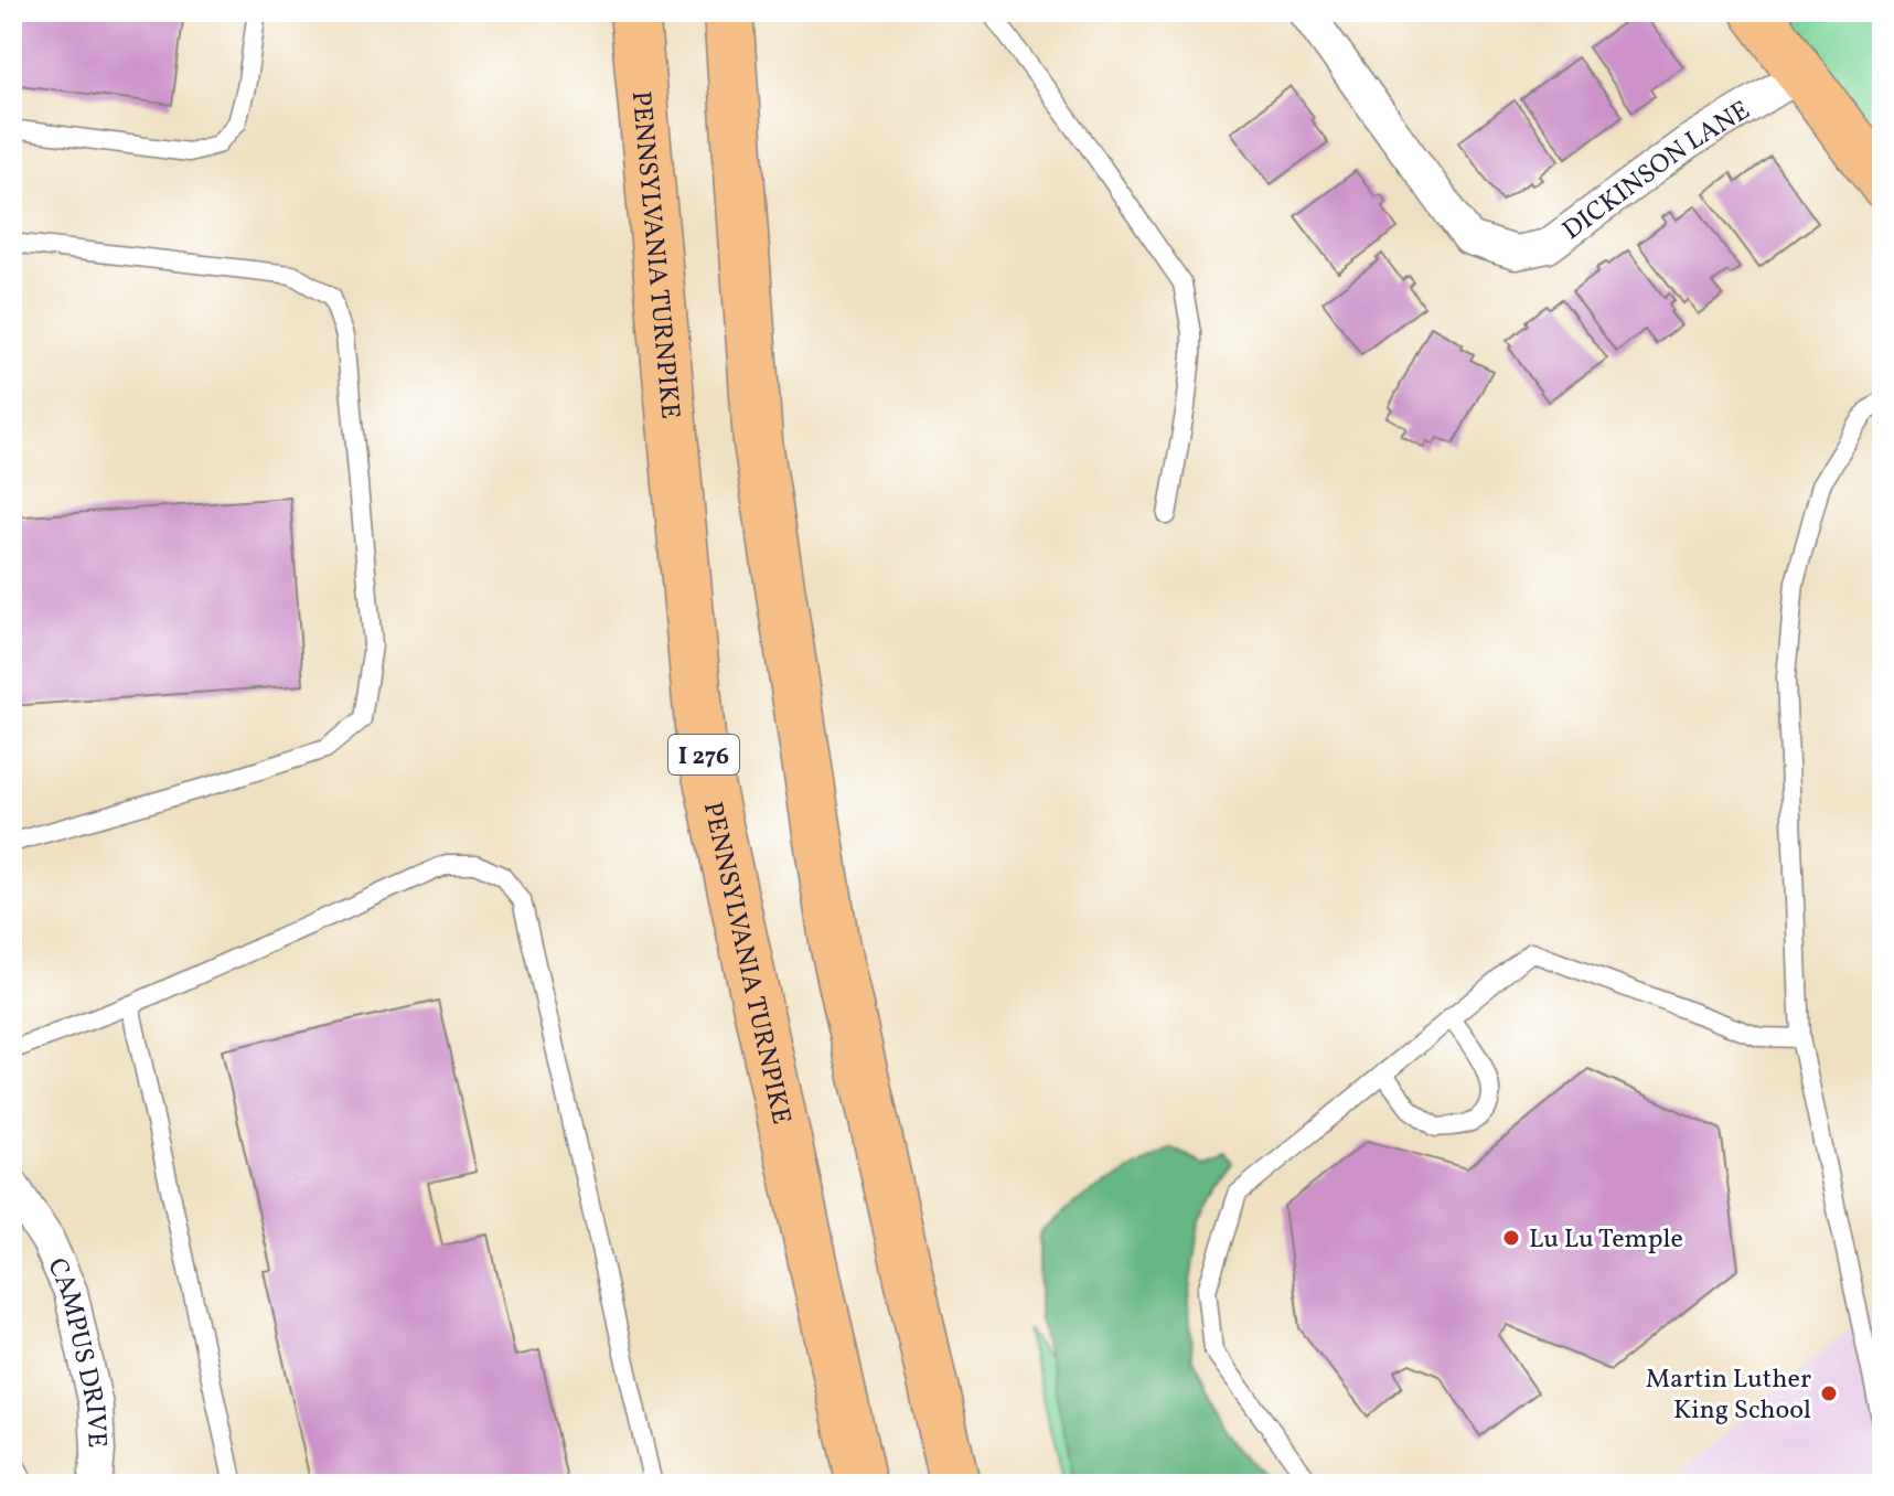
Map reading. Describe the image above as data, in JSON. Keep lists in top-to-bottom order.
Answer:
{
  "streets": {
    "main road": ["PENNSYLVANIA TURNPIKE", "I 276"],
    "street": ["DICKINSON LANE", "CAMPUS DRIVE"]
  },
  "places": ["Lu Lu Temple", "Martin Luther King School"]
}
